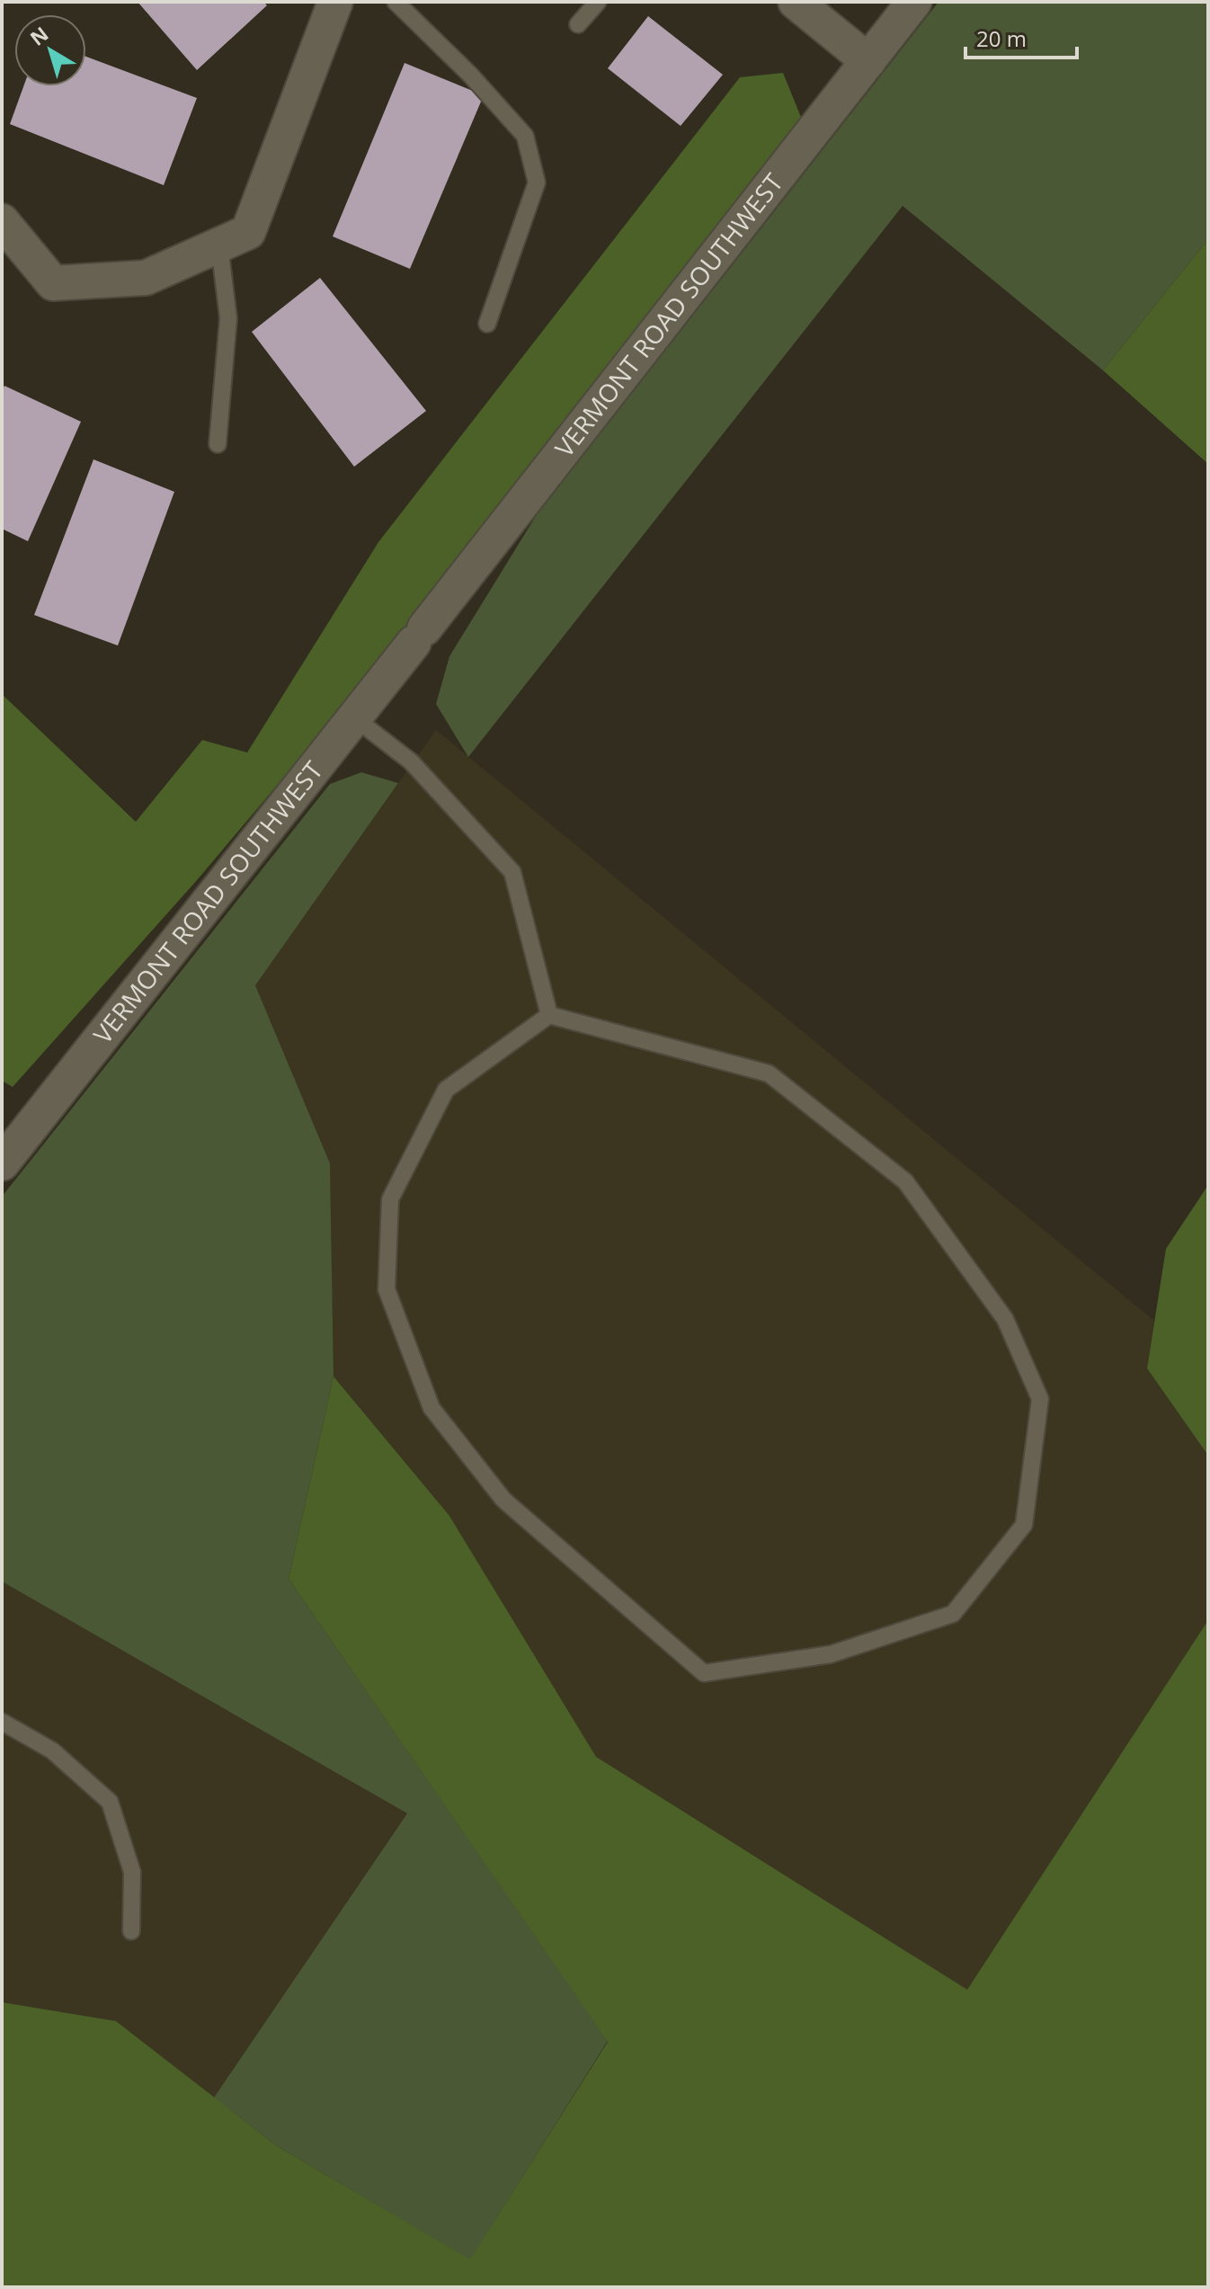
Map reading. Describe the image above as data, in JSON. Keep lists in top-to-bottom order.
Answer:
{
  "streets": {
    "street": ["VERMONT ROAD SOUTHWEST"]
  },
  "scale_bar": "20 m",
  "north": "top left"
}
